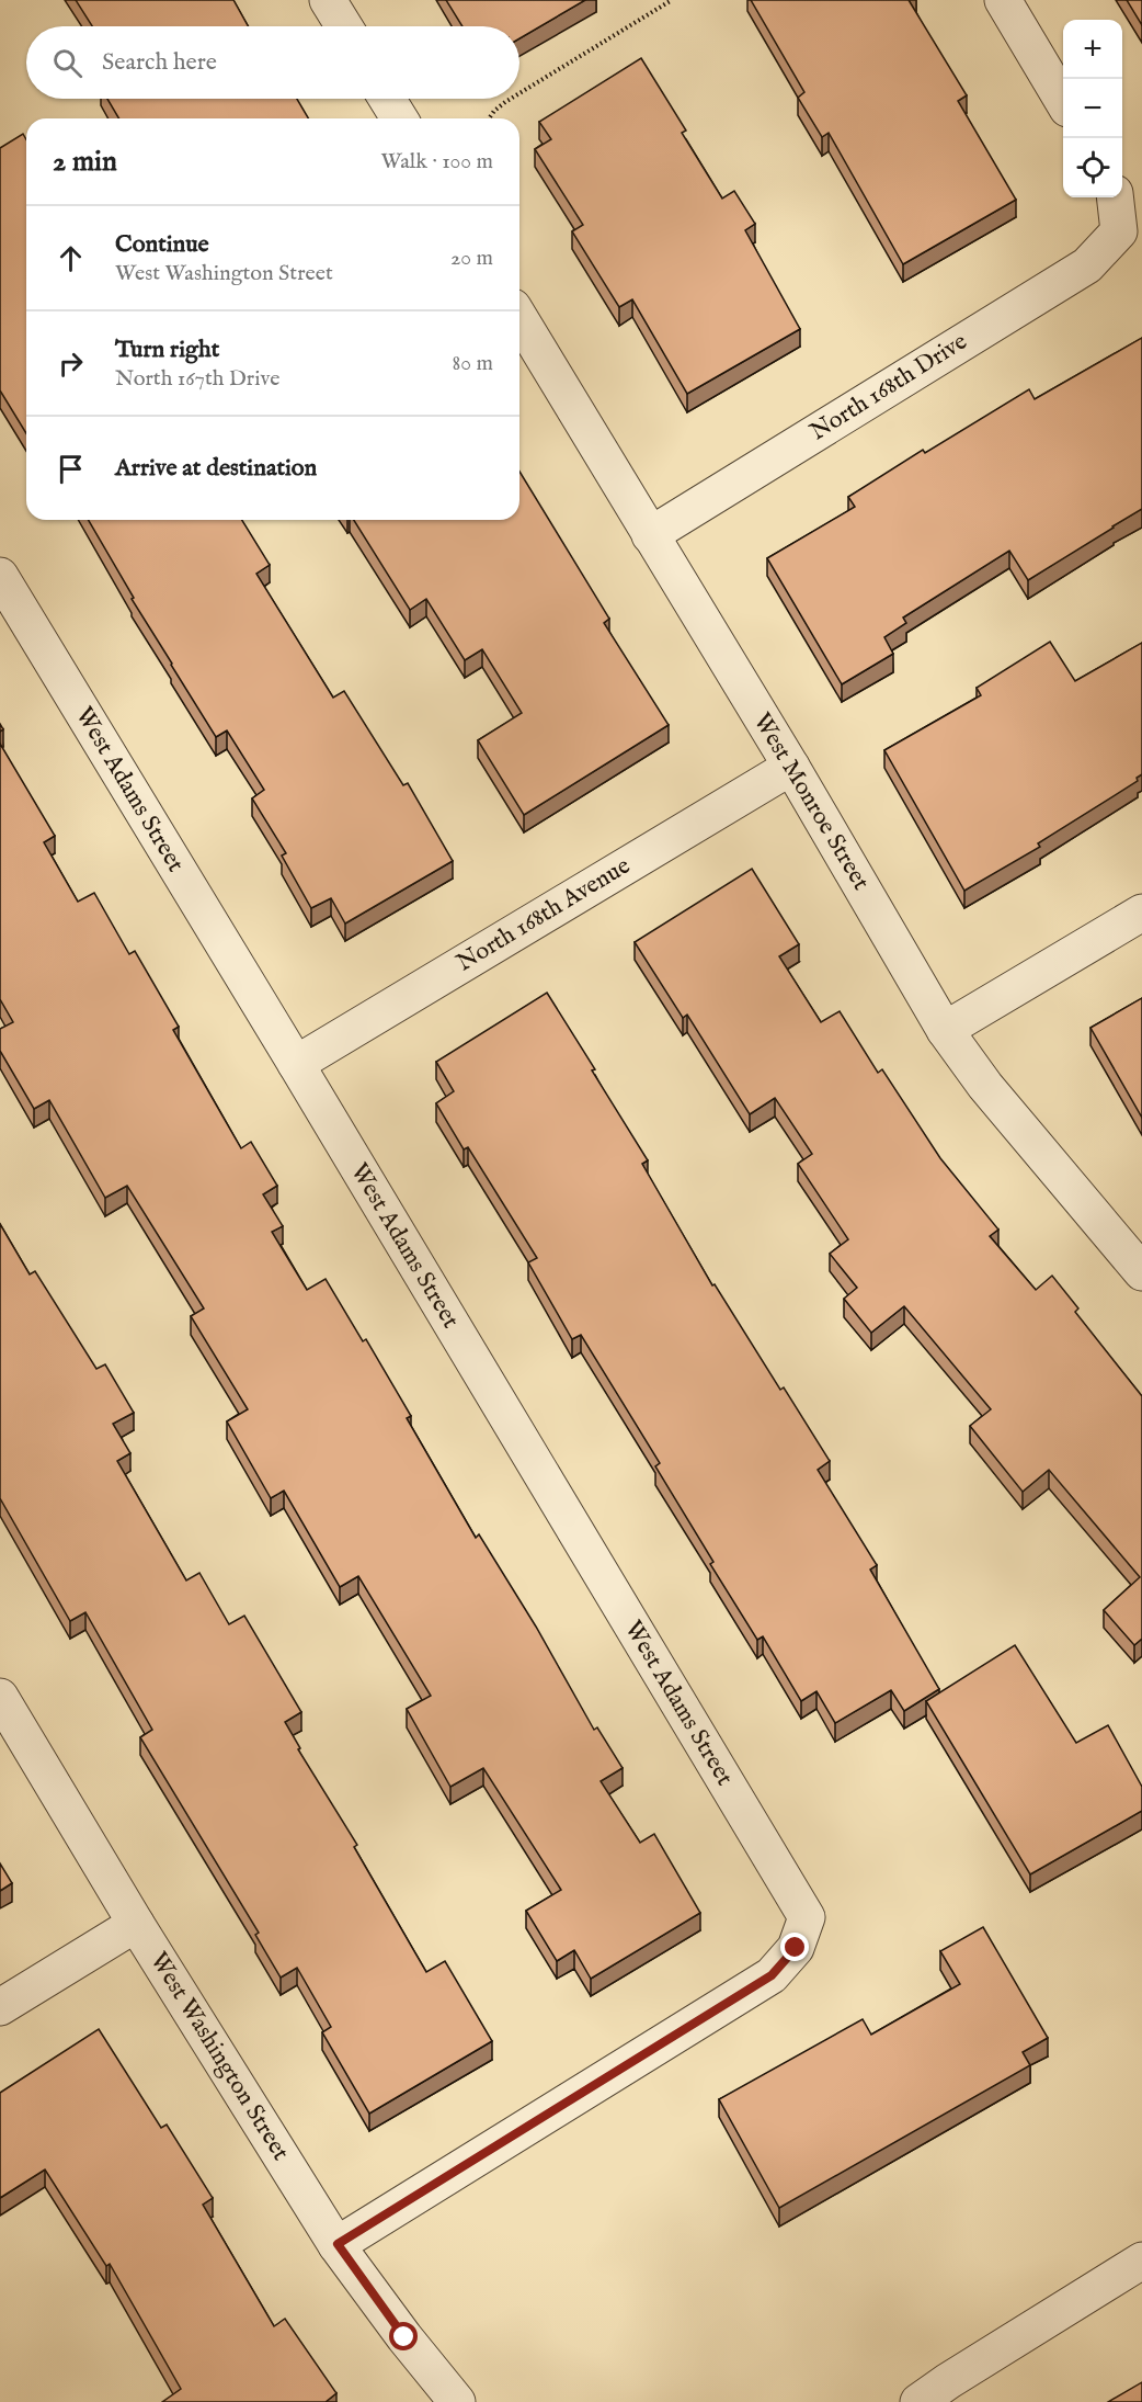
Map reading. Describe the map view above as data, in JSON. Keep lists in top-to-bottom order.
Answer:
{
  "streets": {
    "street": [
      "North 168th Drive",
      "West Adams Street",
      "West Monroe Street",
      "North 168th Avenue",
      "West Washington Street"
    ]
  },
  "crossings": [
    ["North 168th Drive", "West Monroe Street"],
    ["West Adams Street", "North 168th Avenue"],
    ["West Adams Street", "West Washington Street"],
    ["West Monroe Street", "North 168th Avenue"]
  ],
  "page": {
    "map_buttons": ["+", "−"],
    "search": "Search here",
    "heading": ["2 min", "Walk · 100 m"],
    "list": [
      ["Continue", "West Washington Street", "20 m"],
      ["Turn right", "North 167th Drive", "80 m"],
      "Arrive at destination"
    ]
  }
}
